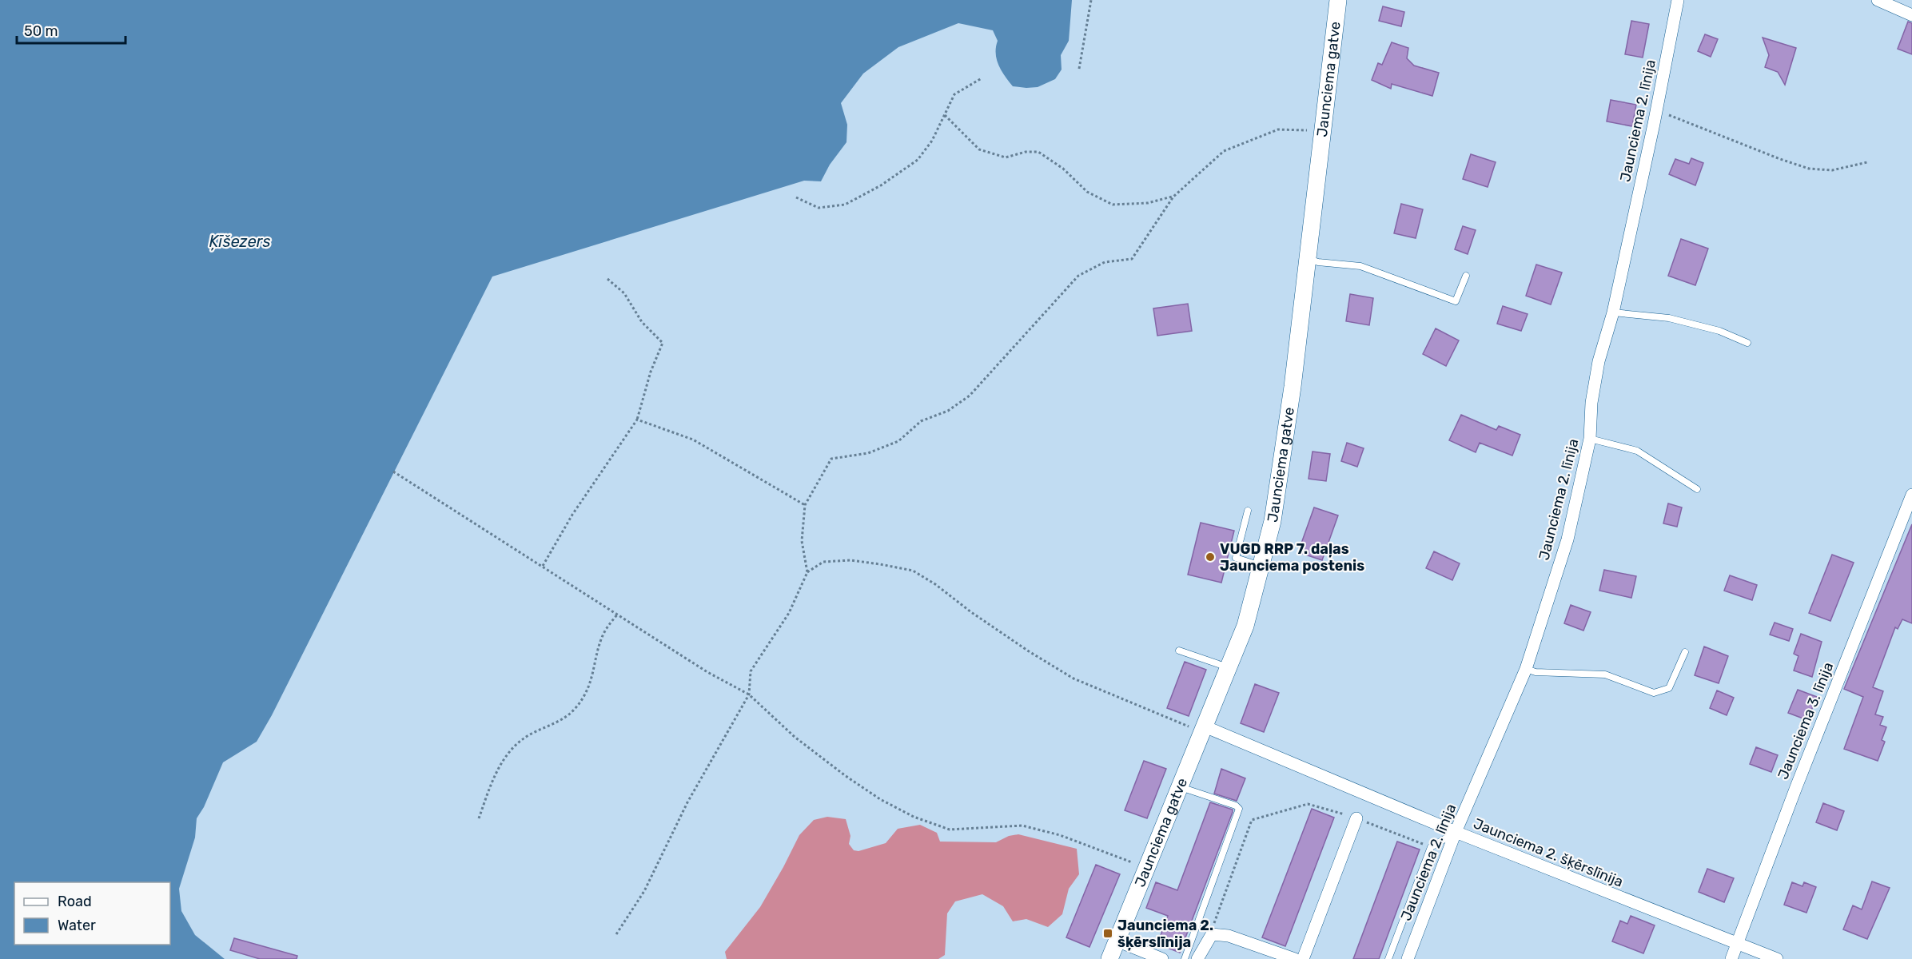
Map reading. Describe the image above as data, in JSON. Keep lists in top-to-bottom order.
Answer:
{
  "streets": {
    "main road": ["Jaunciema gatve"],
    "street": ["Jaunciema 2. līnija", "Jaunciema 3. līnija", "Jaunciema 2. šķērslīnija"]
  },
  "crossings": [
    ["Jaunciema gatve", "Jaunciema 2. šķērslīnija"],
    ["Jaunciema 2. līnija", "Jaunciema 2. šķērslīnija"],
    ["Jaunciema 3. līnija", "Jaunciema 2. šķērslīnija"]
  ],
  "water": ["Ķīšezers"],
  "places": {
    "other": ["VUGD RRP 7. daļas Jaunciema postenis"],
    "transit": ["Jaunciema 2. šķērslīnija"]
  },
  "legend": ["Road", "Water"],
  "scale_bar": "50 m"
}
